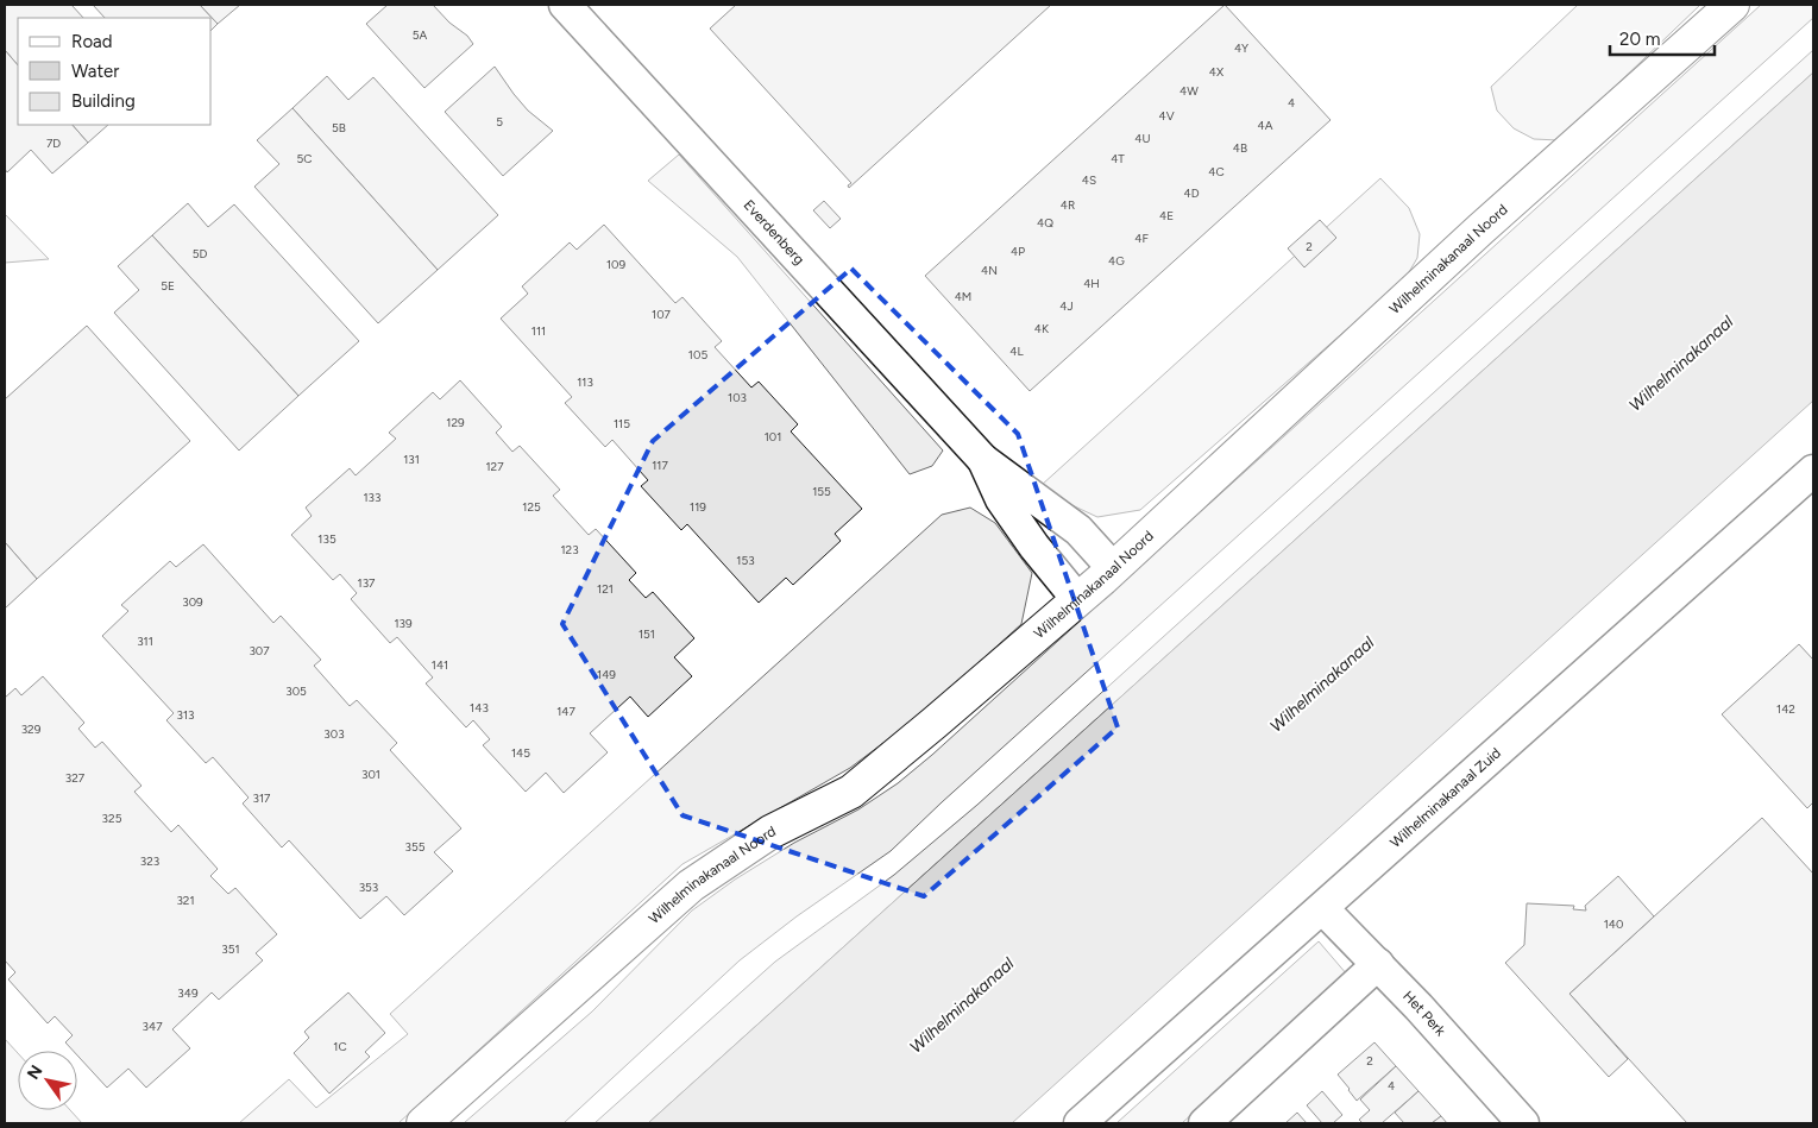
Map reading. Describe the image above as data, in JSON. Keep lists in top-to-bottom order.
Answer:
{
  "streets": {
    "street": [
      "Everdenberg",
      "Wilhelminakanaal Noord",
      "Wilhelminakanaal Zuid",
      "Het Perk"
    ]
  },
  "crossings": [
    ["Everdenberg", "Wilhelminakanaal Noord"],
    ["Wilhelminakanaal Zuid", "Het Perk"]
  ],
  "water": ["Wilhelminakanaal"],
  "house_numbers": [
    "5A",
    "4Y",
    "4X",
    "4W",
    "4",
    "4V",
    "5",
    "4A",
    "5B",
    "4U",
    "7D",
    "4B",
    "5C",
    "4T",
    "4C",
    "4S",
    "4D",
    "4R",
    "4E",
    "4Q",
    "4F",
    "2",
    "4P",
    "5D",
    "4G",
    "109",
    "4N",
    "4H",
    "5E",
    "4M",
    "4J",
    "107",
    "4K",
    "111",
    "4L",
    "105",
    "113",
    "103",
    "129",
    "115",
    "101",
    "131",
    "117",
    "127",
    "155",
    "133",
    "125",
    "119",
    "135",
    "123",
    "153",
    "137",
    "121",
    "309",
    "139",
    "151",
    "311",
    "307",
    "141",
    "149",
    "305",
    "143",
    "142",
    "147",
    "313",
    "329",
    "303",
    "145",
    "301",
    "327",
    "317",
    "325",
    "355",
    "323",
    "353",
    "321",
    "140",
    "351",
    "349",
    "347",
    "1C",
    "2",
    "4"
  ],
  "legend": ["Road", "Water", "Building"],
  "scale_bar": "20 m",
  "north": "top left"
}
